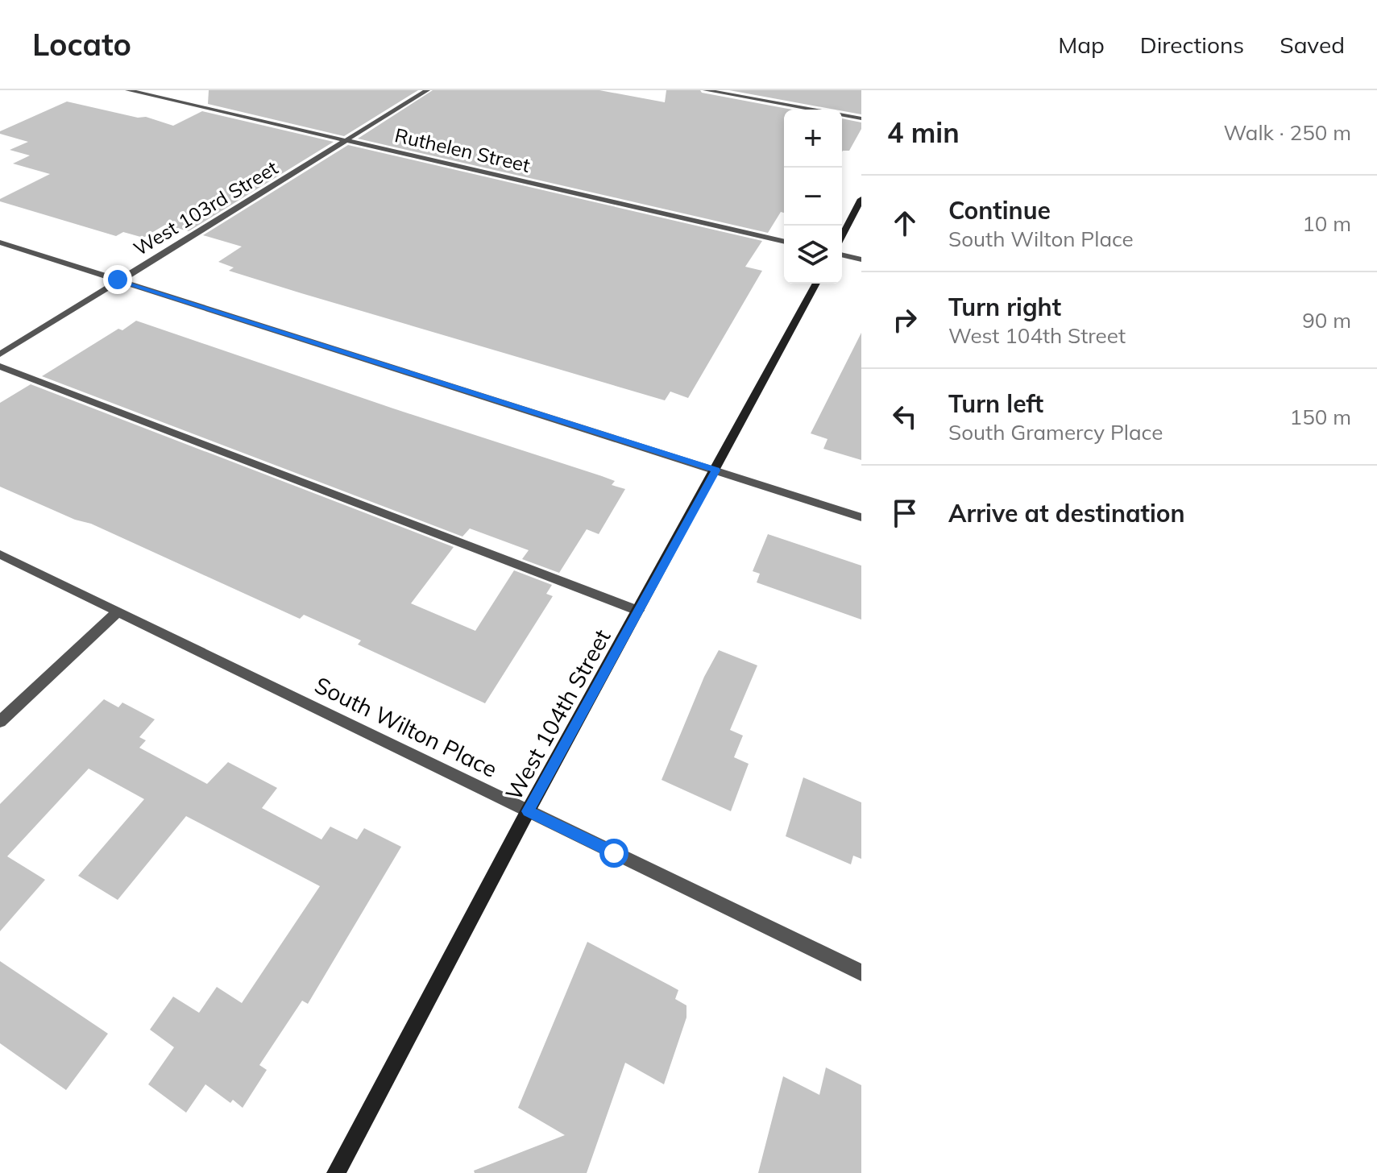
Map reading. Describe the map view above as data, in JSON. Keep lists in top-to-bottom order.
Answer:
{
  "streets": {
    "street": [
      "Ruthelen Street",
      "West 103rd Street",
      "West 104th Street",
      "South Wilton Place"
    ]
  },
  "crossings": [
    ["Ruthelen Street", "West 103rd Street"],
    ["West 104th Street", "South Wilton Place"]
  ],
  "page": {
    "header": "Locato",
    "nav": ["Map", "Directions", "Saved"],
    "heading": ["4 min", "Walk · 250 m"],
    "map_buttons": ["+", "−"],
    "list": [
      ["Continue", "South Wilton Place", "10 m"],
      ["Turn right", "West 104th Street", "90 m"],
      ["Turn left", "South Gramercy Place", "150 m"],
      "Arrive at destination"
    ]
  }
}
